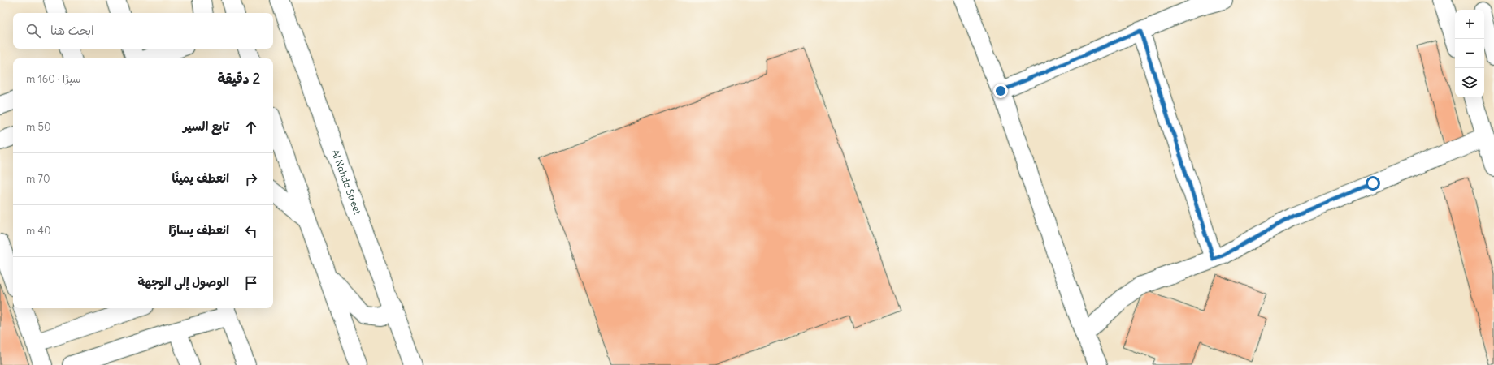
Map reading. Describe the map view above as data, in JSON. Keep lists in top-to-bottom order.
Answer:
{
  "streets": {
    "street": ["Al Nahda Street"]
  },
  "page": {
    "map_buttons": ["+", "−"],
    "search": "ابحث هنا",
    "heading": ["2 دقيقة", "سيرًا · 160 m"],
    "list": [
      ["تابع السير", "50 m"],
      ["انعطف يمينًا", "70 m"],
      ["انعطف يسارًا", "40 m"],
      "الوصول إلى الوجهة"
    ]
  }
}
